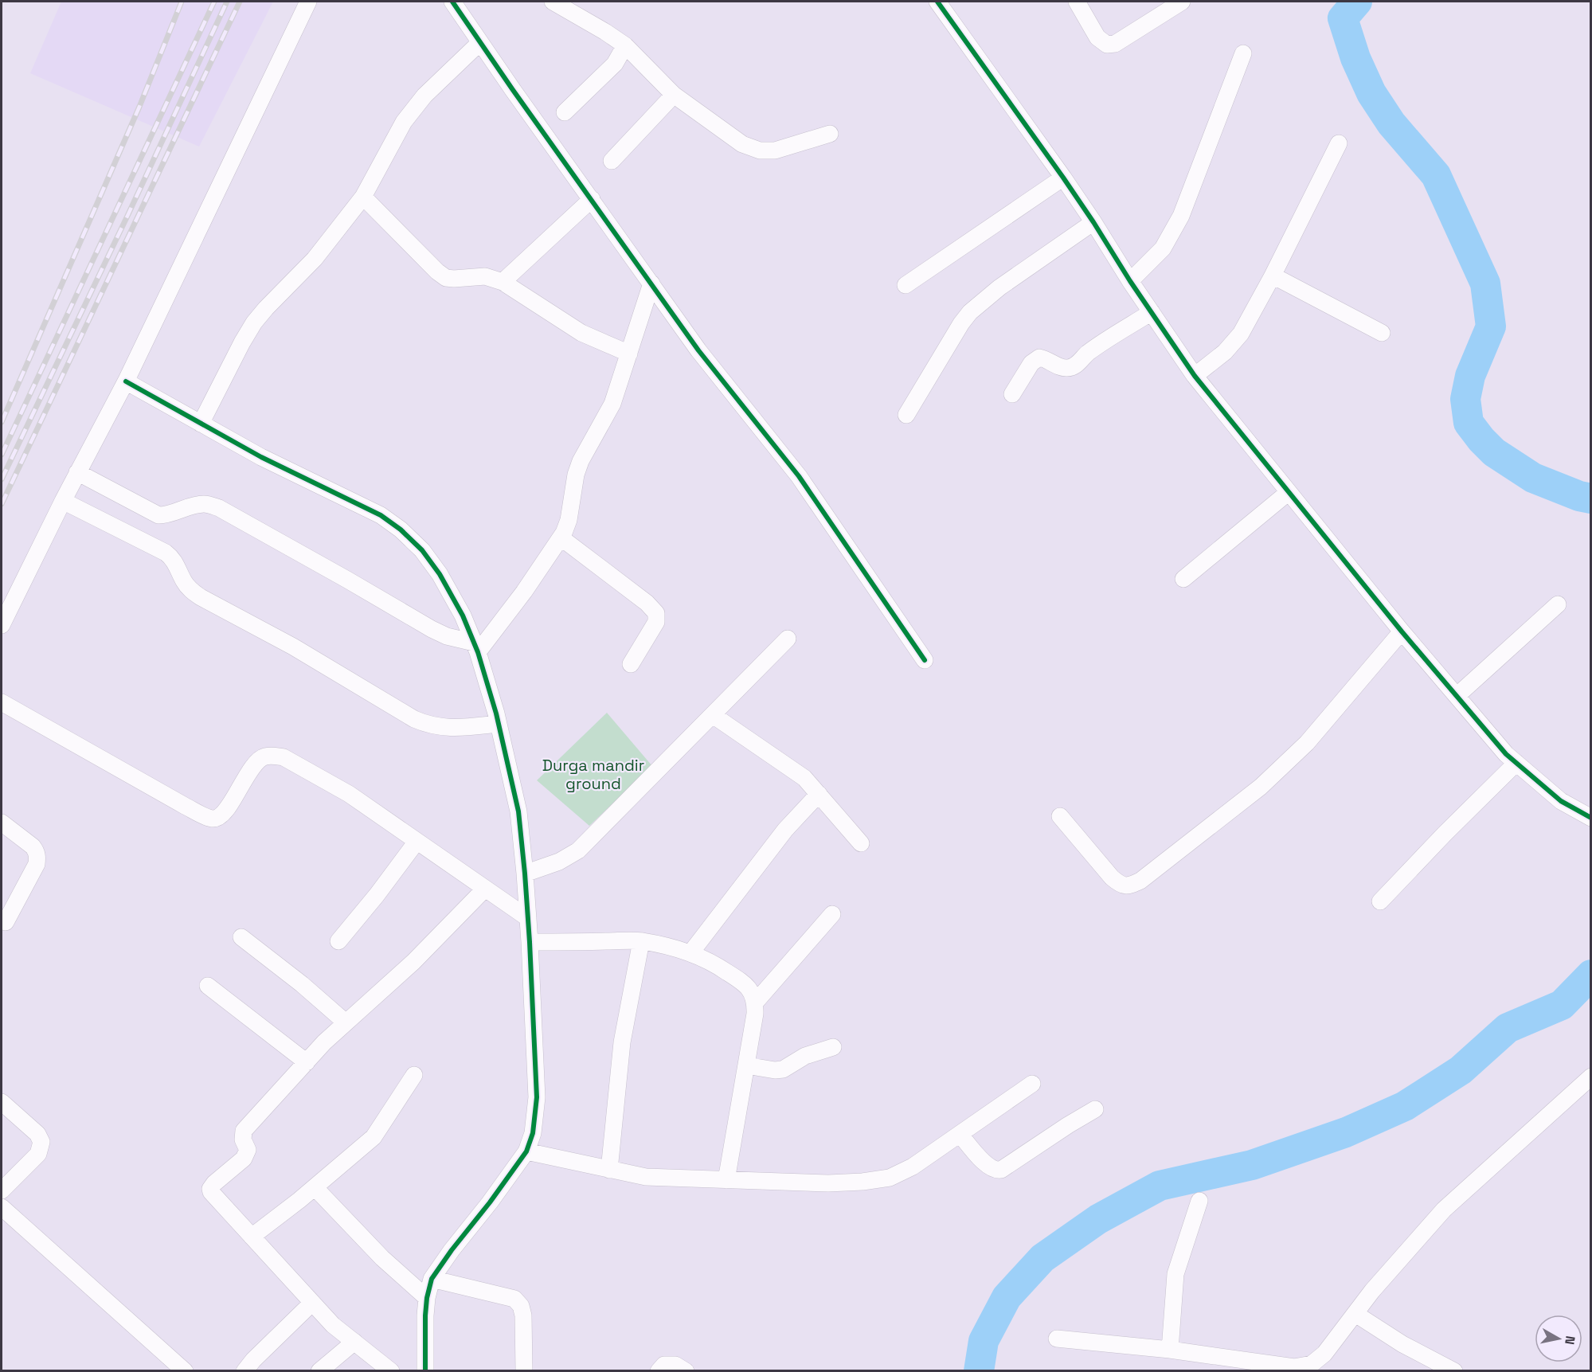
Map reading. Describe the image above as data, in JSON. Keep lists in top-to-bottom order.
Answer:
{
  "parks": ["Durga mandir ground"],
  "north": "right"
}
